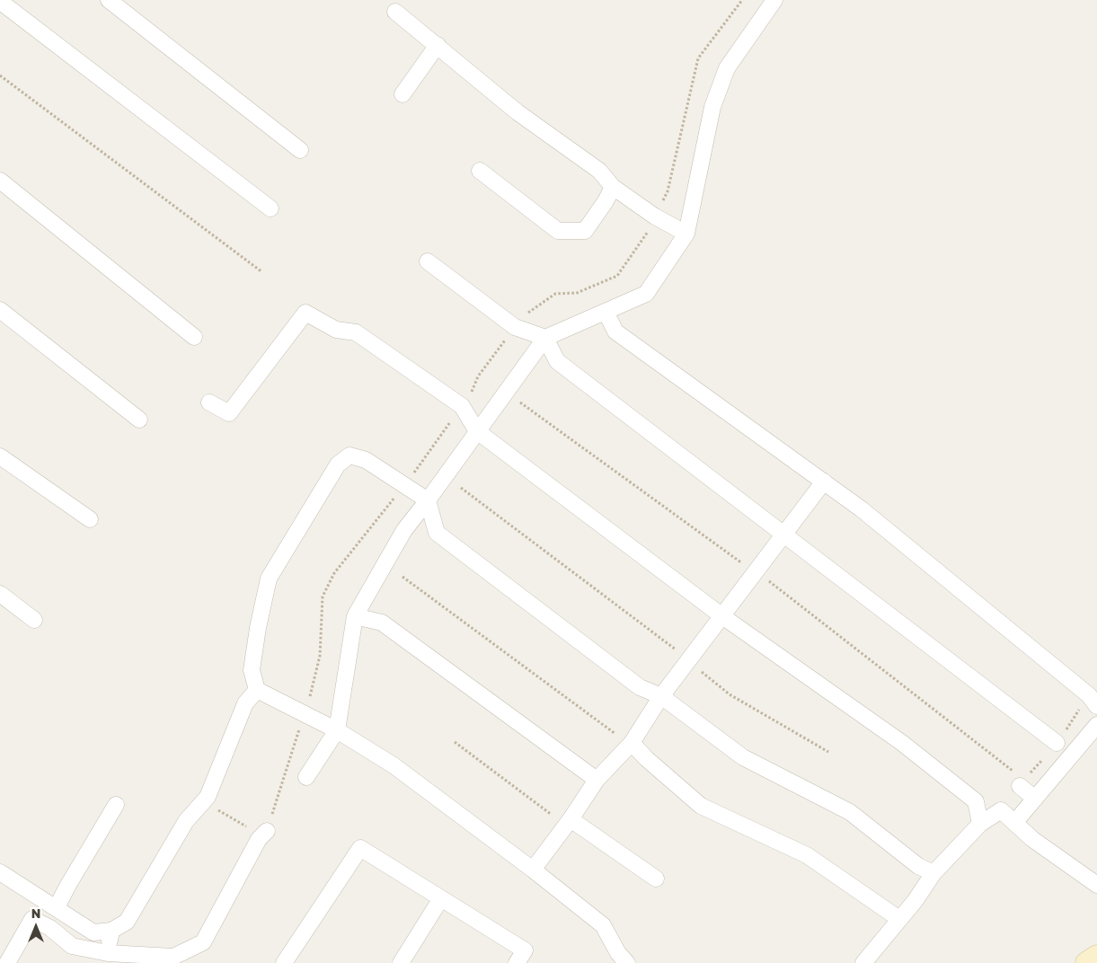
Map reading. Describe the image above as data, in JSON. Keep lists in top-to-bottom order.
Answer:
{
  "north": "top"
}
